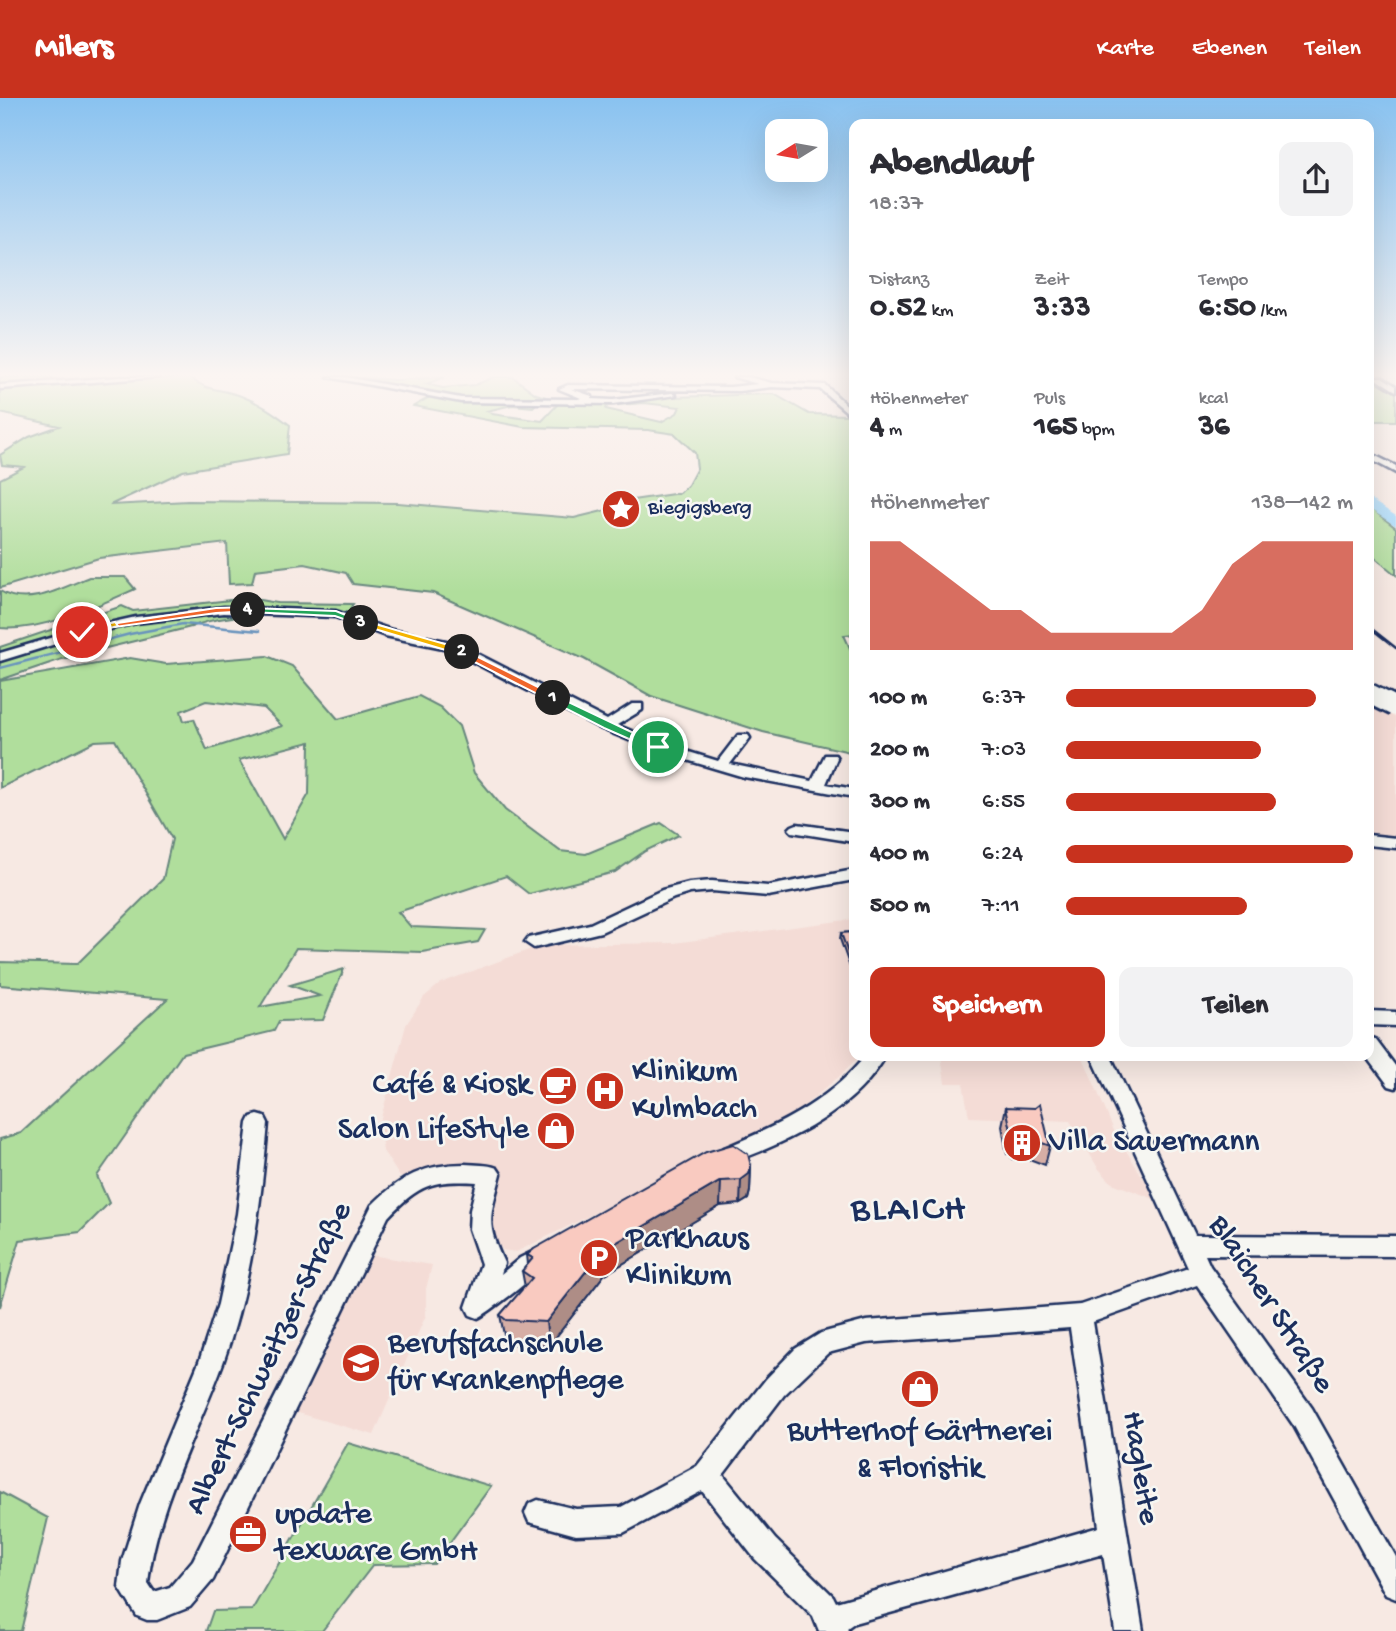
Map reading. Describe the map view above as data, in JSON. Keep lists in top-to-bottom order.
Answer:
{
  "streets": {
    "street": ["Blaicher Straße", "Albert-Schweitzer-Straße", "Hagleite"]
  },
  "districts": ["BLAICH"],
  "places": {
    "place": ["Biegigsberg"],
    "cafe": ["Café & Kiosk"],
    "hospital": ["Klinikum Kulmbach"],
    "shop": ["Salon LifeStyle", "Butterhof Gärtnerei & Floristik"],
    "building": ["Villa Sauermann"],
    "parking": ["Parkhaus Klinikum"],
    "school or university": ["Berufsfachschule für Krankenpflege"],
    "office": ["update texware GmbH"]
  },
  "north": "left",
  "page": {
    "header": "Milers",
    "nav": ["Karte", "Ebenen", "Teilen"],
    "heading": ["Abendlauf", "18:37"],
    "stats": [
      ["Distanz", "0.52 km"],
      ["Zeit", "3:33"],
      ["Tempo", "6:50 /km"],
      ["Höhenmeter", "4 m"],
      ["Puls", "165 bpm"],
      ["kcal", "36"]
    ],
    "chart": ["Höhenmeter", "138–142 m"],
    "pins": [
      "4",
      "3",
      "2",
      "1"
    ],
    "list": [
      {
        "name": "100 m",
        "note": "6:37"
      },
      {
        "name": "200 m",
        "note": "7:03"
      },
      {
        "name": "300 m",
        "note": "6:55"
      },
      {
        "name": "400 m",
        "note": "6:24"
      },
      {
        "name": "500 m",
        "note": "7:11"
      }
    ],
    "buttons": ["Speichern", "Teilen"]
  }
}
